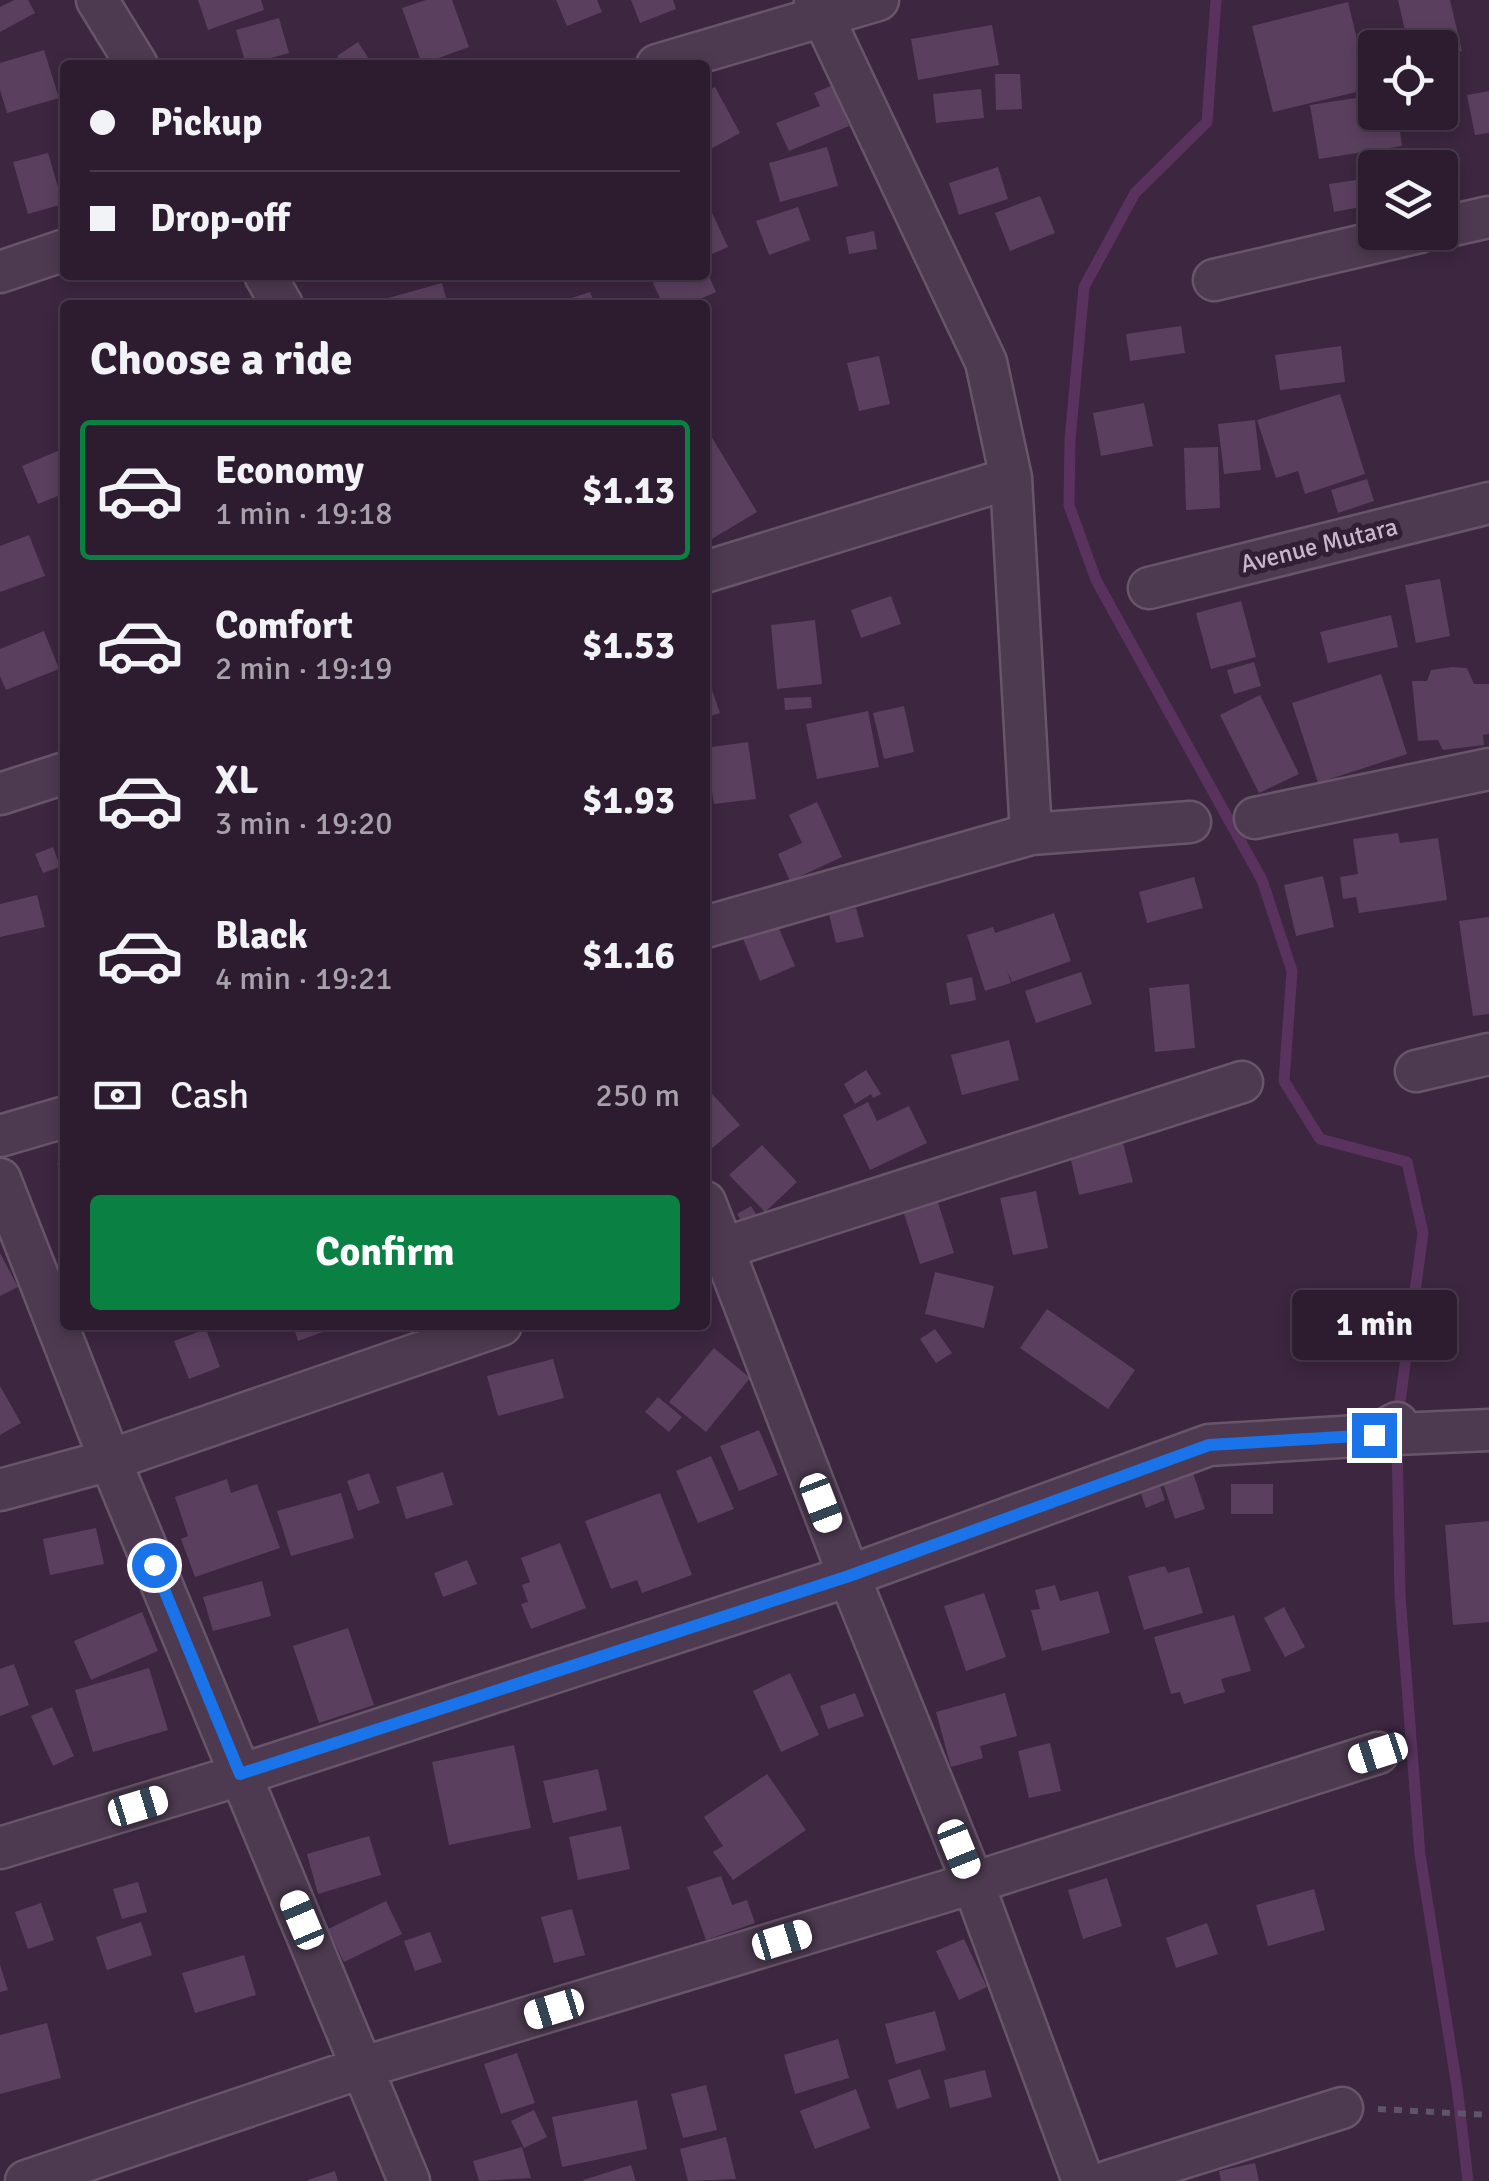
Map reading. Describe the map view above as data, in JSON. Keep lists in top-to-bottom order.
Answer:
{
  "streets": {
    "street": ["Avenue Mutara"]
  },
  "page": {
    "banner": ["Pickup", "Drop-off"],
    "heading": "Choose a ride",
    "list": [
      {
        "name": "Economy",
        "note": "1 min · 19:18",
        "value": "$1.13"
      },
      {
        "name": "Comfort",
        "note": "2 min · 19:19",
        "value": "$1.53"
      },
      {
        "name": "XL",
        "note": "3 min · 19:20",
        "value": "$1.93"
      },
      {
        "name": "Black",
        "note": "4 min · 19:21",
        "value": "$1.16"
      }
    ],
    "pay": ["Cash", "250 m"],
    "buttons": "Confirm",
    "bubble": "1 min"
  }
}
